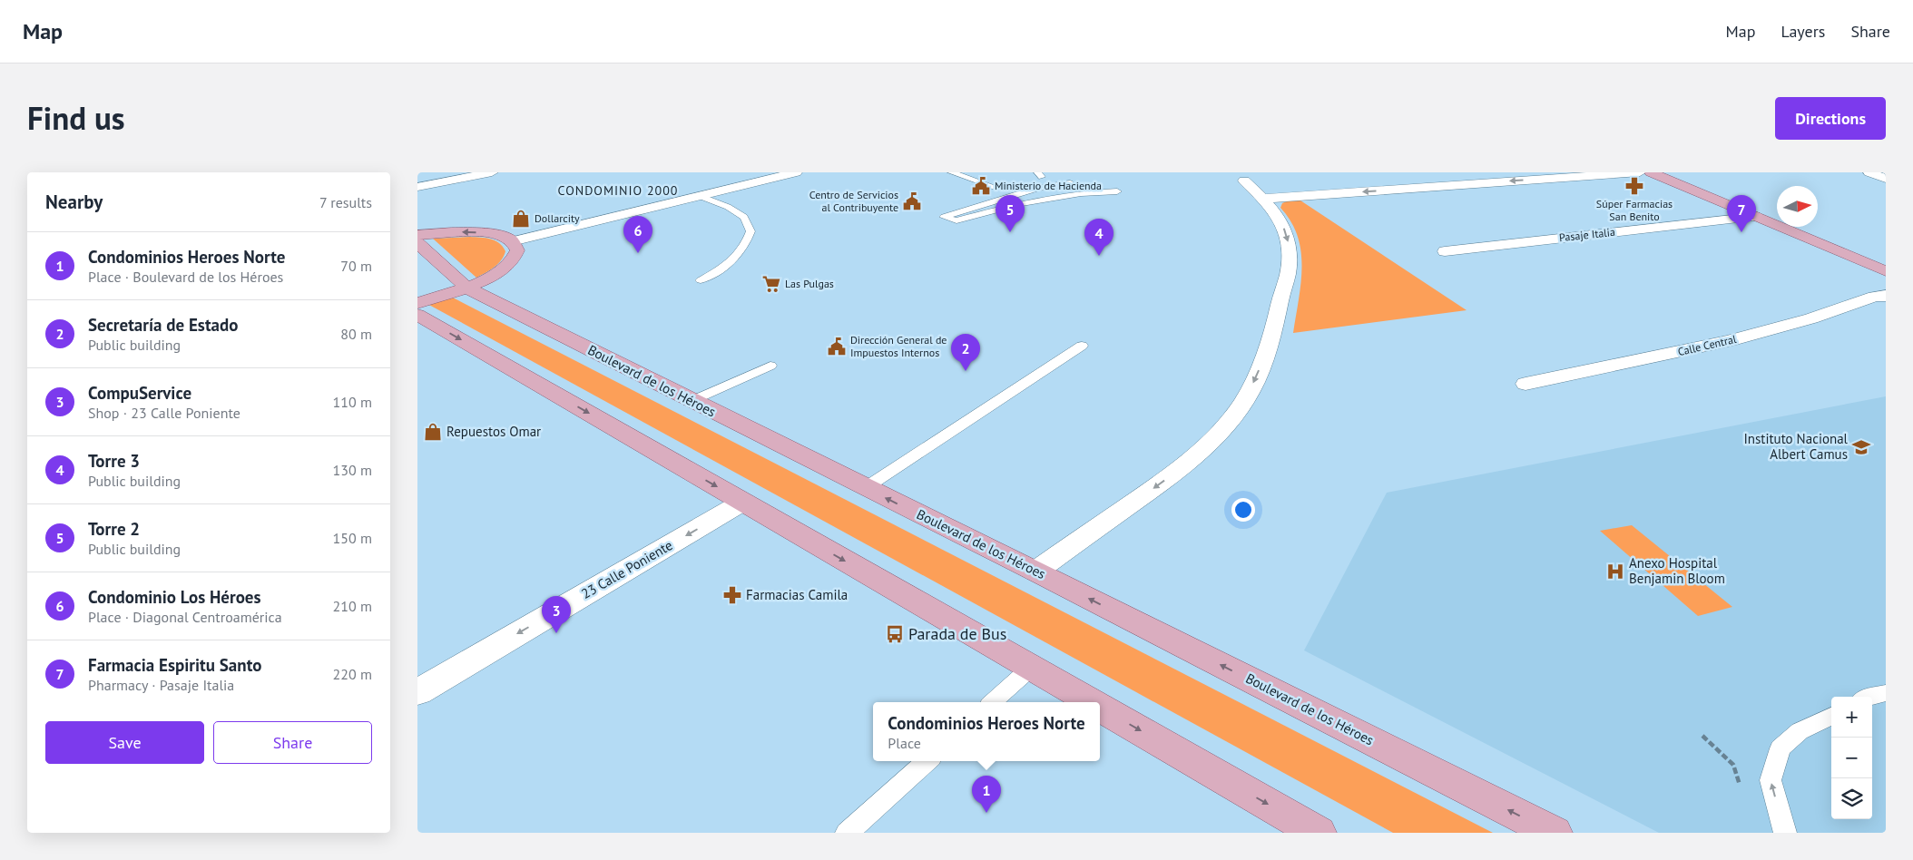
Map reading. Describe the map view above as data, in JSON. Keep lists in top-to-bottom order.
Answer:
{
  "streets": {
    "main road": ["Boulevard de los Héroes"],
    "street": ["Pasaje Italia", "Calle Central", "23 Calle Poniente"]
  },
  "one_way": ["23 Calle Poniente"],
  "districts": ["CONDOMINIO 2000"],
  "places": {
    "public building": ["Ministerio de Hacienda", "Centro de Servicios al Contribuyente", "Dirección General de Impuestos Internos"],
    "pharmacy": ["Súper Farmacias San Benito", "Farmacias Camila"],
    "shop": ["Dollarcity", "Repuestos Omar"],
    "supermarket": ["Las Pulgas"],
    "school or university": ["Instituto Nacional Albert Camus"],
    "hospital": ["Anexo Hospital Benjamin Bloom"],
    "bus stop": ["Parada de Bus"]
  },
  "north": "right",
  "page": {
    "header": "Map",
    "nav": ["Map", "Layers", "Share"],
    "title": "Find us",
    "buttons": [
      "Directions",
      ["Save", "Share"]
    ],
    "heading": ["Nearby", "7 results"],
    "pins": [
      "5",
      "7",
      "6",
      "4",
      "2",
      "3",
      "1"
    ],
    "list": [
      {
        "mark": "1",
        "name": "Condominios Heroes Norte",
        "note": "Place · Boulevard de los Héroes",
        "value": "70 m"
      },
      {
        "mark": "2",
        "name": "Secretaría de Estado",
        "note": "Public building",
        "value": "80 m"
      },
      {
        "mark": "3",
        "name": "CompuService",
        "note": "Shop · 23 Calle Poniente",
        "value": "110 m"
      },
      {
        "mark": "4",
        "name": "Torre 3",
        "note": "Public building",
        "value": "130 m"
      },
      {
        "mark": "5",
        "name": "Torre 2",
        "note": "Public building",
        "value": "150 m"
      },
      {
        "mark": "6",
        "name": "Condominio Los Héroes",
        "note": "Place · Diagonal Centroamérica",
        "value": "210 m"
      },
      {
        "mark": "7",
        "name": "Farmacia Espiritu Santo",
        "note": "Pharmacy · Pasaje Italia",
        "value": "220 m"
      }
    ],
    "map_buttons": ["+", "−"],
    "popup": ["Condominios Heroes Norte", "Place"]
  }
}
